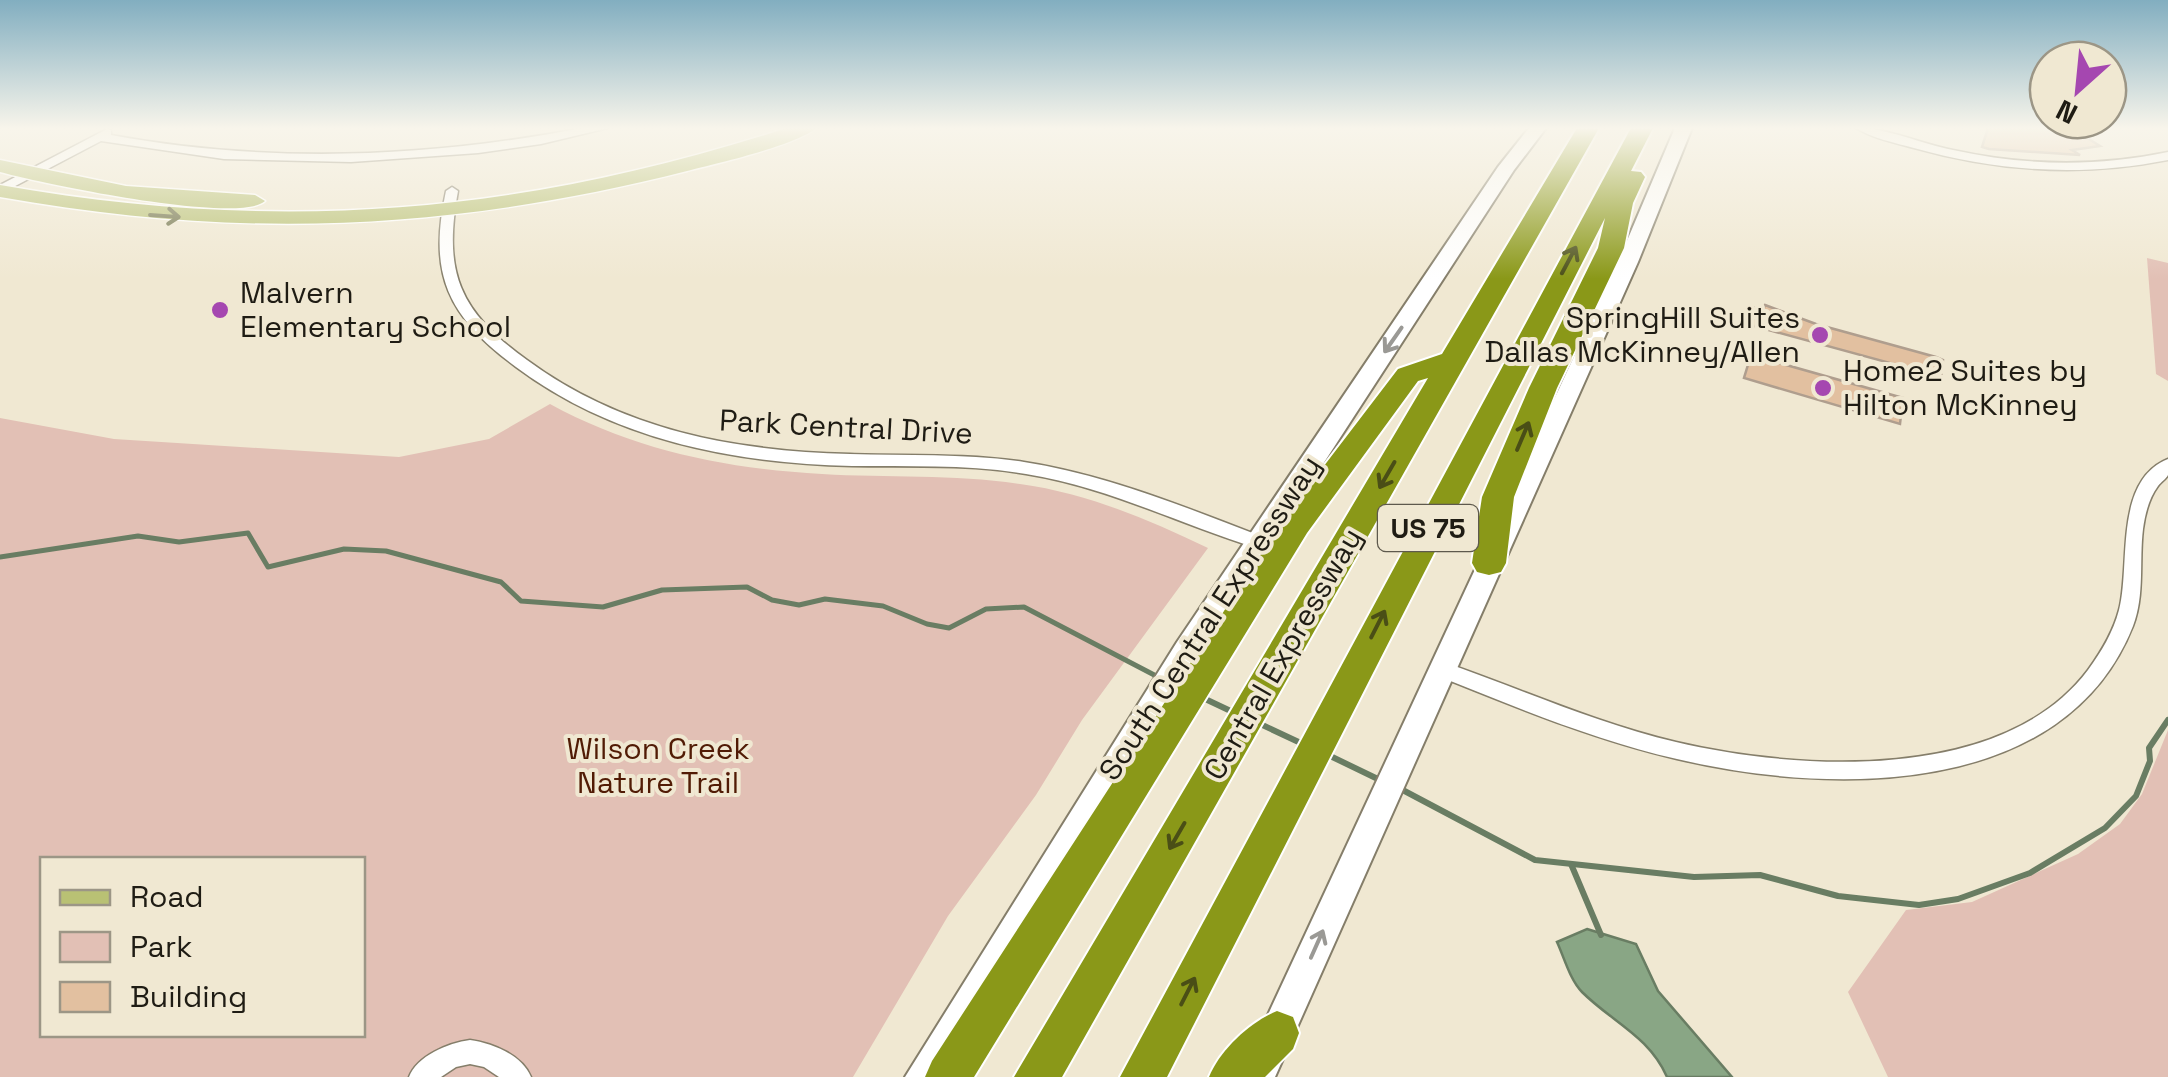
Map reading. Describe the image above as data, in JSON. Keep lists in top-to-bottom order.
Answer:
{
  "streets": {
    "highway": ["US 75", "Central Expressway"],
    "main road": ["South Central Expressway"],
    "street": ["Park Central Drive"]
  },
  "crossings": [
    ["Park Central Drive", "South Central Expressway"]
  ],
  "parks": ["Wilson Creek Nature Trail"],
  "places": ["Malvern Elementary School", "SpringHill Suites Dallas McKinney/Allen", "Home2 Suites by Hilton McKinney"],
  "legend": ["Road", "Park", "Building"],
  "north": "bottom left"
}
